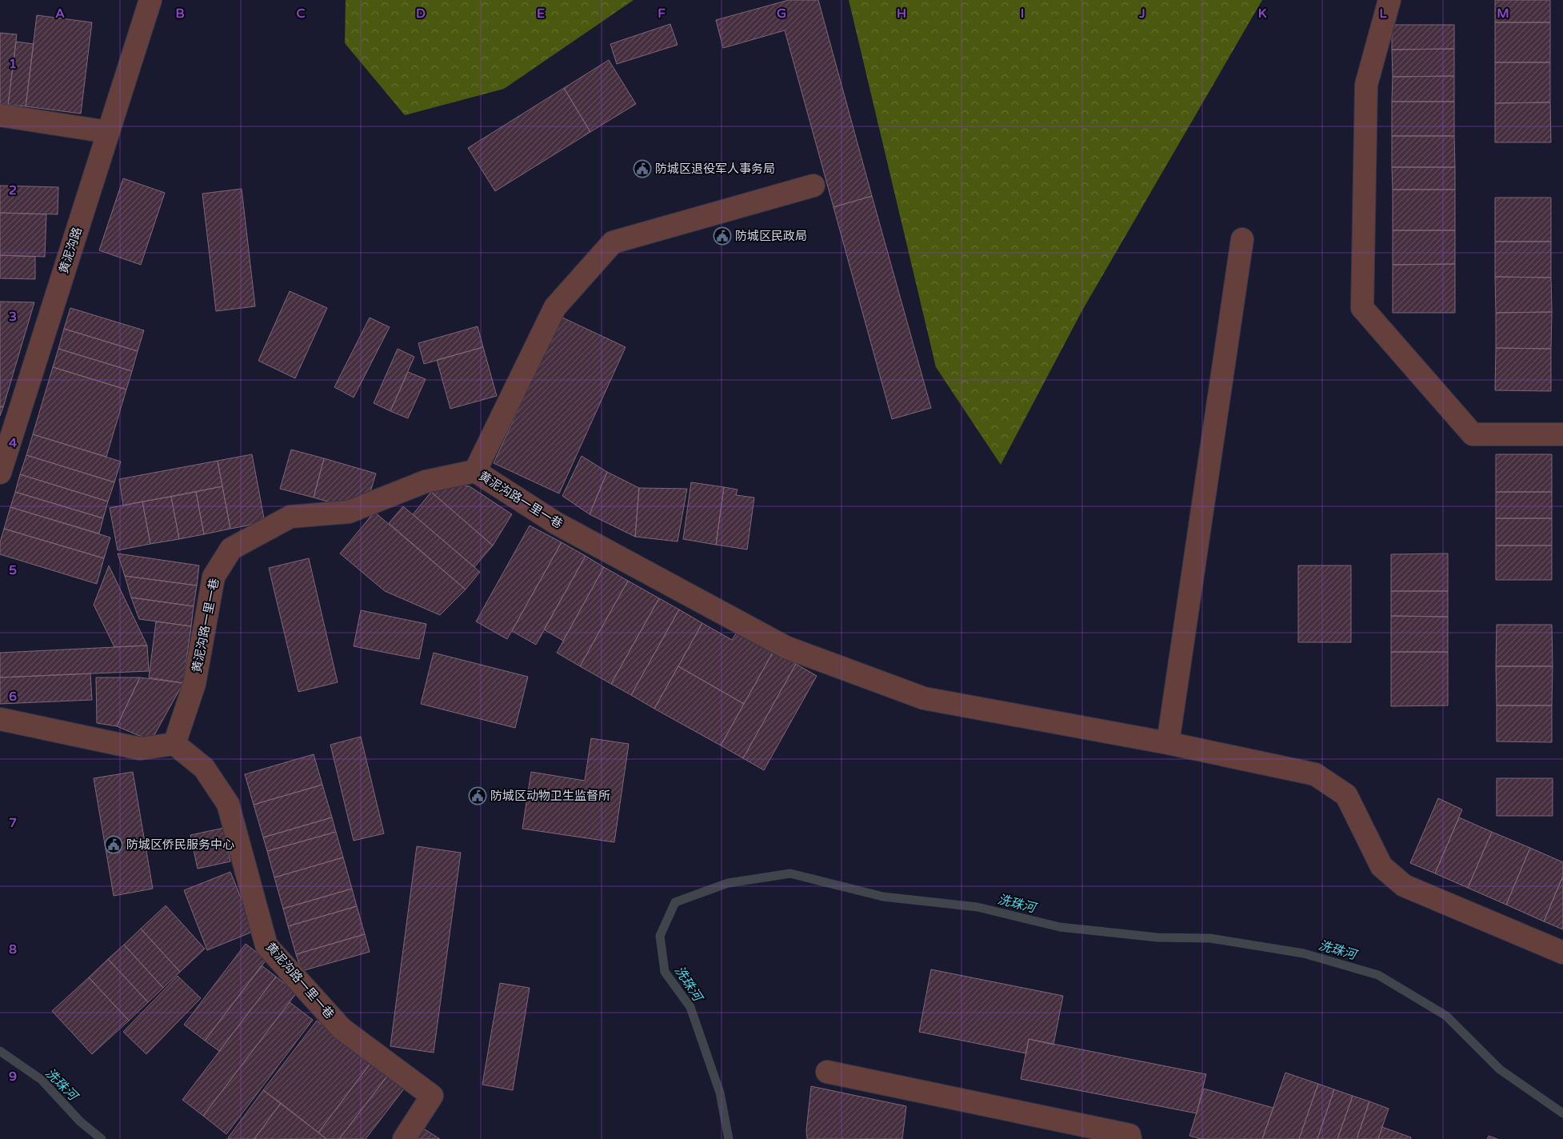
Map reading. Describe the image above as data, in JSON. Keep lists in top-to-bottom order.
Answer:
{
  "streets": {
    "street": ["黄泥沟路", "黄泥沟路一里一巷"]
  },
  "water": ["洗珠河"],
  "places": {
    "public building": [
      "防城区退役军人事务局",
      "防城区民政局",
      "防城区动物卫生监督所",
      "防城区侨民服务中心"
    ]
  },
  "grid": {
    "columns": [
      "A",
      "B",
      "C",
      "D",
      "E",
      "F",
      "G",
      "H",
      "I",
      "J",
      "K",
      "L",
      "M"
    ],
    "rows": [
      "1",
      "2",
      "3",
      "4",
      "5",
      "6",
      "7",
      "8",
      "9"
    ]
  }
}
